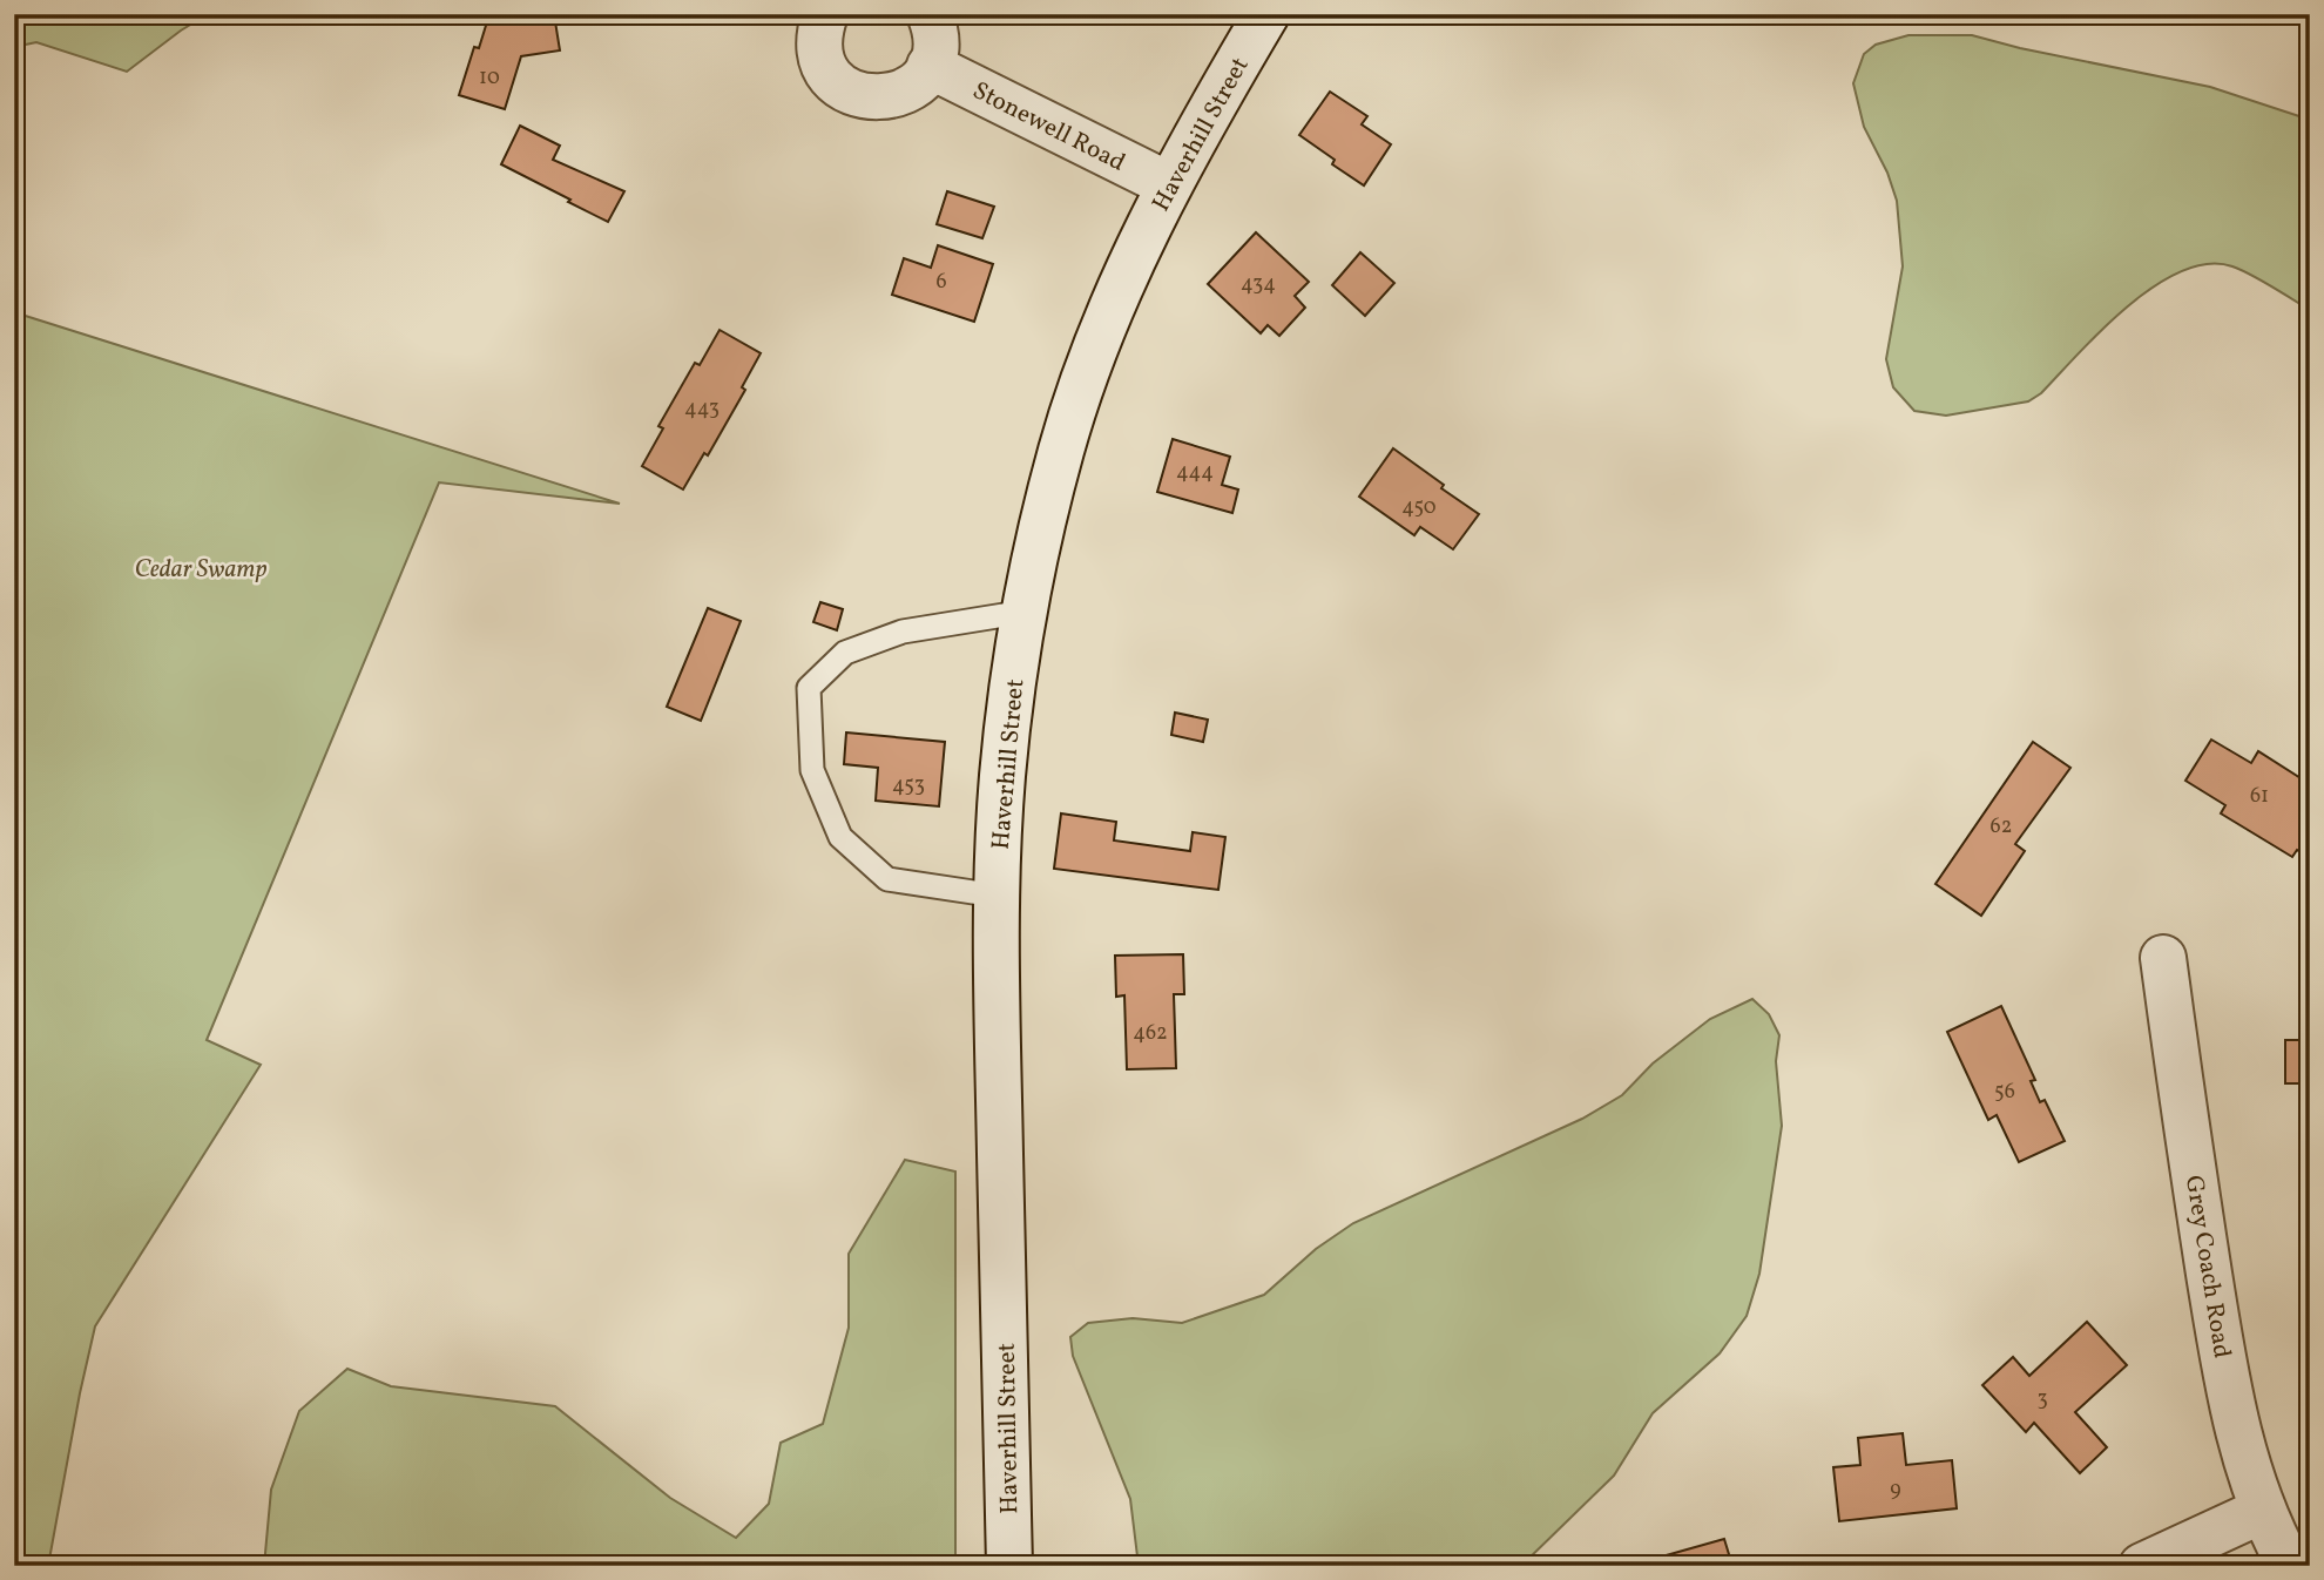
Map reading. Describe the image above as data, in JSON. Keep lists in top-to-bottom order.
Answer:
{
  "streets": {
    "street": ["Stonewell Road", "Haverhill Street", "Grey Coach Road"]
  },
  "crossings": [
    ["Stonewell Road", "Haverhill Street"]
  ],
  "parks": ["Cedar Swamp"],
  "house_numbers": [
    "10",
    "6",
    "434",
    "443",
    "444",
    "450",
    "453",
    "61",
    "62",
    "462",
    "56",
    "3",
    "9"
  ]
}
